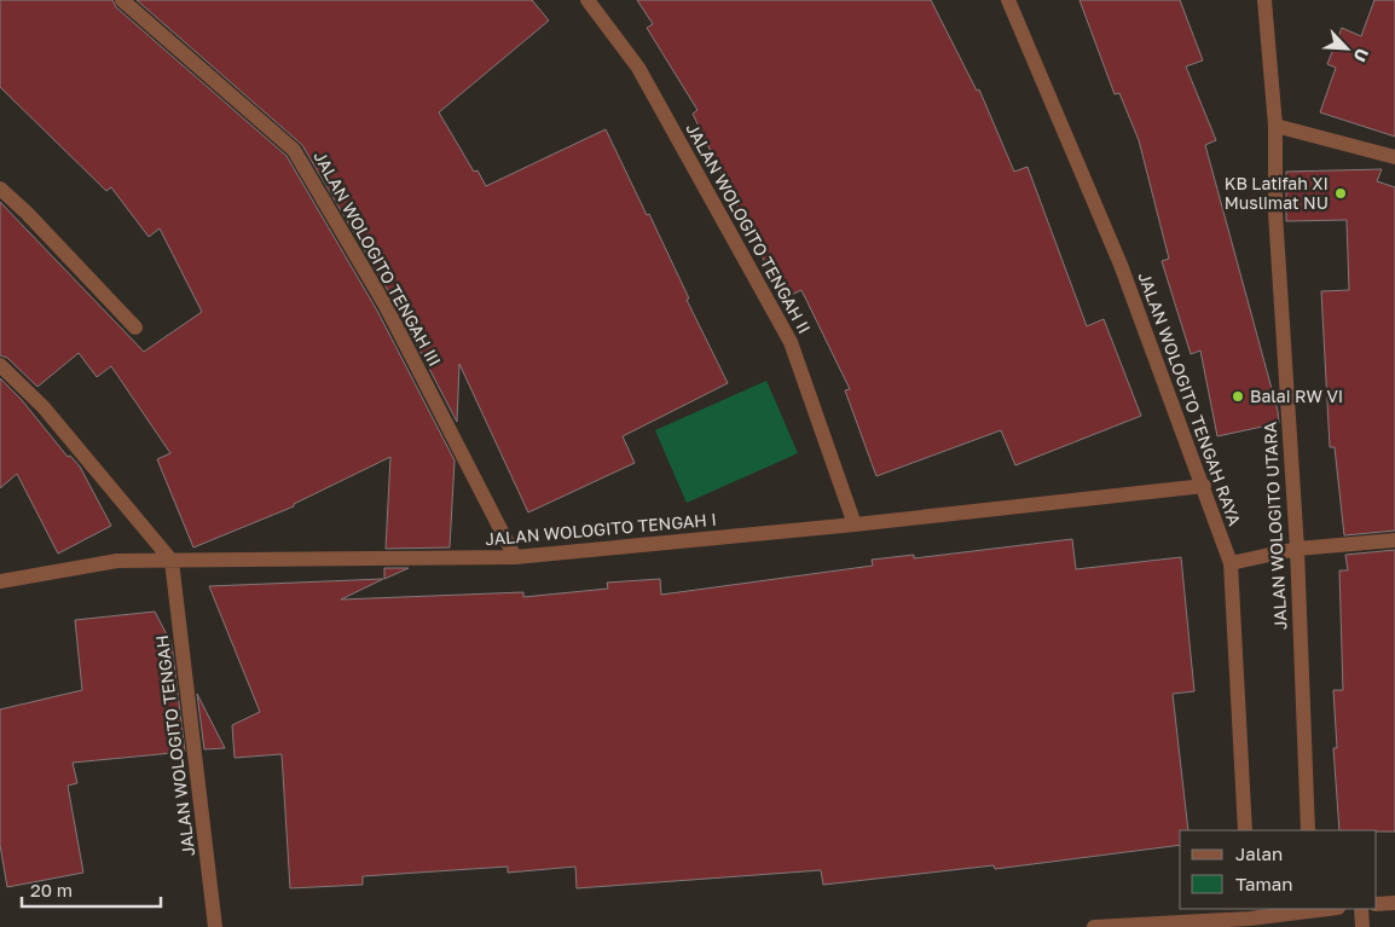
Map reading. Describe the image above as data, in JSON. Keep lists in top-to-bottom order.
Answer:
{
  "streets": {
    "street": [
      "JALAN WOLOGITO TENGAH II",
      "JALAN WOLOGITO TENGAH III",
      "JALAN WOLOGITO TENGAH RAYA",
      "JALAN WOLOGITO UTARA",
      "JALAN WOLOGITO TENGAH I",
      "JALAN WOLOGITO TENGAH"
    ]
  },
  "crossings": [
    ["JALAN WOLOGITO TENGAH II", "JALAN WOLOGITO TENGAH I"],
    ["JALAN WOLOGITO TENGAH III", "JALAN WOLOGITO TENGAH I"],
    ["JALAN WOLOGITO TENGAH RAYA", "JALAN WOLOGITO TENGAH I"],
    ["JALAN WOLOGITO TENGAH I", "JALAN WOLOGITO TENGAH"]
  ],
  "places": ["KB Latifah XI Muslimat NU", "Balai RW VI"],
  "legend": ["Jalan", "Taman"],
  "scale_bar": "20 m",
  "north": "bottom right"
}
